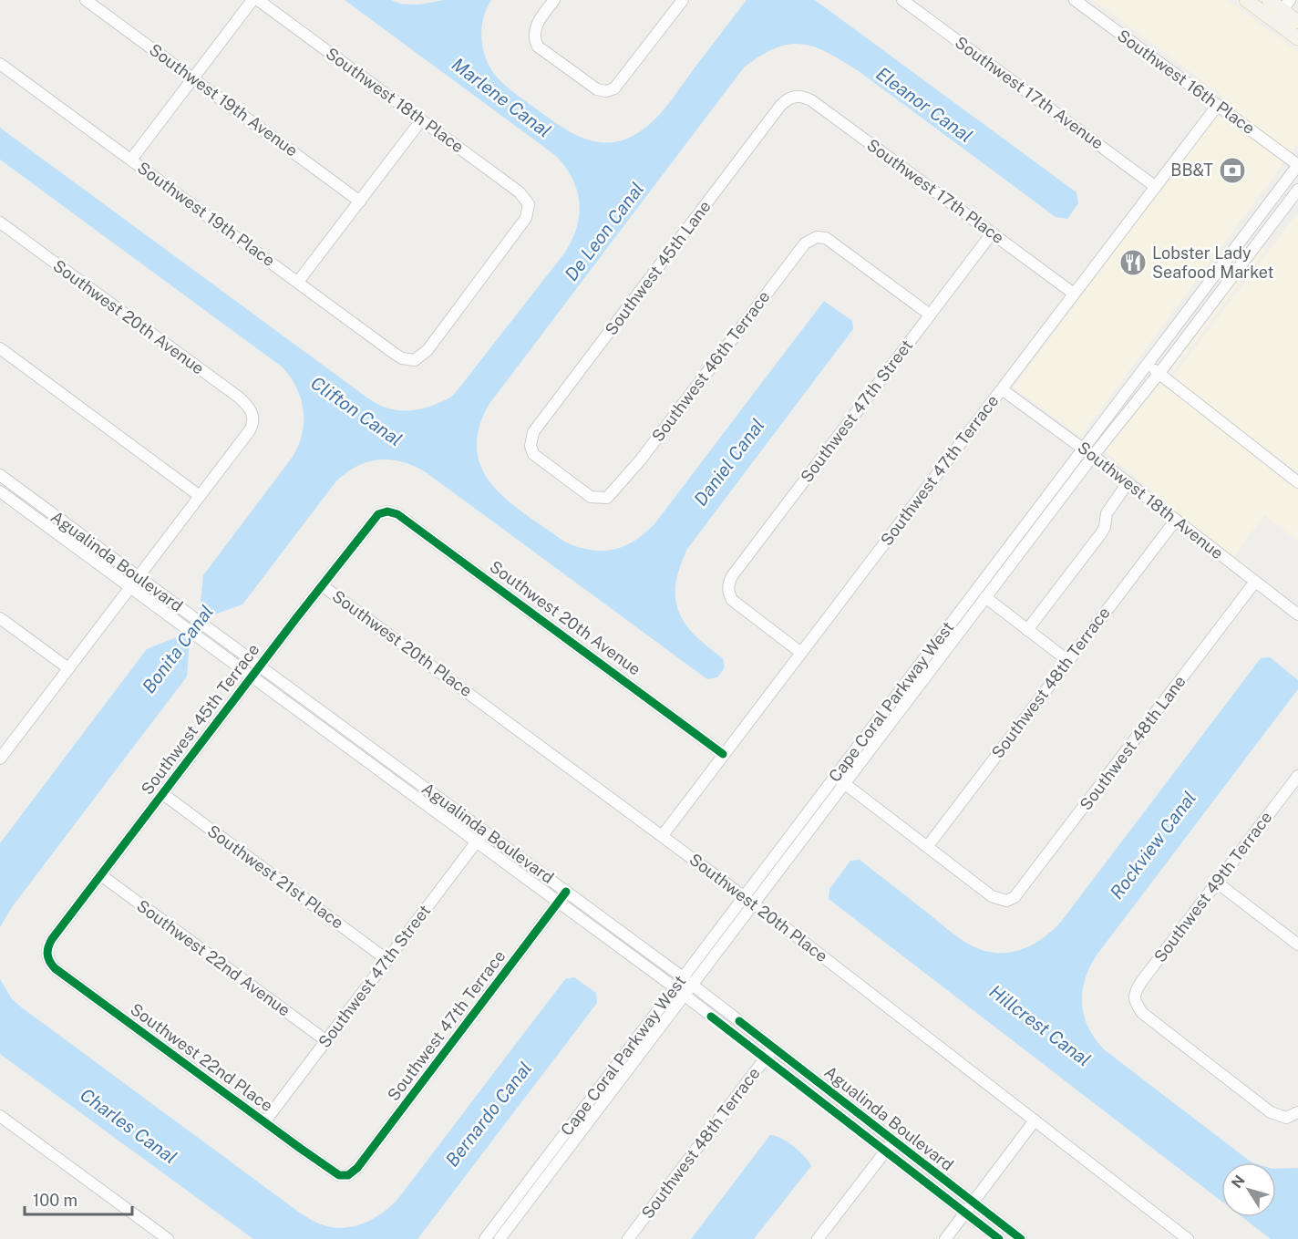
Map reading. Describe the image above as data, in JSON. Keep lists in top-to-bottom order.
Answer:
{
  "streets": {
    "street": [
      "Southwest 16th Place",
      "Southwest 17th Avenue",
      "Southwest 19th Avenue",
      "Southwest 18th Place",
      "Southwest 17th Place",
      "Southwest 19th Place",
      "Southwest 45th Lane",
      "Southwest 20th Avenue",
      "Southwest 46th Terrace",
      "Southwest 47th Street",
      "Southwest 47th Terrace",
      "Southwest 18th Avenue",
      "Agualinda Boulevard",
      "Southwest 20th Place",
      "Southwest 48th Terrace",
      "Cape Coral Parkway West",
      "Southwest 45th Terrace",
      "Southwest 48th Lane",
      "Southwest 21st Place",
      "Southwest 49th Terrace",
      "Southwest 22nd Avenue",
      "Southwest 22nd Place"
    ]
  },
  "crossings": [
    ["Southwest 16th Place", "Southwest 47th Terrace"],
    ["Southwest 16th Place", "Cape Coral Parkway West"],
    ["Southwest 17th Avenue", "Southwest 47th Terrace"],
    ["Southwest 18th Place", "Southwest 19th Place"],
    ["Southwest 17th Place", "Southwest 45th Lane"],
    ["Southwest 17th Place", "Southwest 47th Street"],
    ["Southwest 17th Place", "Southwest 47th Terrace"],
    ["Southwest 45th Lane", "Southwest 46th Terrace"],
    ["Southwest 20th Avenue", "Southwest 47th Terrace"],
    ["Southwest 20th Avenue", "Southwest 45th Terrace"],
    ["Southwest 46th Terrace", "Southwest 47th Street"],
    ["Southwest 47th Street", "Southwest 47th Terrace"],
    ["Southwest 47th Street", "Agualinda Boulevard"],
    ["Southwest 47th Street", "Southwest 21st Place"],
    ["Southwest 47th Street", "Southwest 22nd Avenue"],
    ["Southwest 47th Street", "Southwest 22nd Place"],
    ["Southwest 47th Terrace", "Southwest 18th Avenue"],
    ["Southwest 47th Terrace", "Agualinda Boulevard"],
    ["Southwest 47th Terrace", "Southwest 20th Place"],
    ["Southwest 47th Terrace", "Southwest 22nd Place"],
    ["Southwest 18th Avenue", "Southwest 48th Terrace"],
    ["Southwest 18th Avenue", "Cape Coral Parkway West"],
    ["Southwest 18th Avenue", "Southwest 48th Lane"],
    ["Agualinda Boulevard", "Southwest 48th Terrace"],
    ["Agualinda Boulevard", "Cape Coral Parkway West"],
    ["Agualinda Boulevard", "Southwest 45th Terrace"],
    ["Southwest 20th Place", "Cape Coral Parkway West"],
    ["Southwest 20th Place", "Southwest 45th Terrace"],
    ["Southwest 48th Terrace", "Southwest 48th Lane"],
    ["Southwest 45th Terrace", "Southwest 21st Place"],
    ["Southwest 45th Terrace", "Southwest 22nd Avenue"],
    ["Southwest 45th Terrace", "Southwest 22nd Place"]
  ],
  "water": [
    "Marlene Canal",
    "Eleanor Canal",
    "De Leon Canal",
    "Clifton Canal",
    "Daniel Canal",
    "Bonita Canal",
    "Rockview Canal",
    "Hillcrest Canal",
    "Bernardo Canal",
    "Charles Canal"
  ],
  "places": {
    "bank": ["BB&T"],
    "restaurant": ["Lobster Lady Seafood Market"]
  },
  "scale_bar": "100 m",
  "north": "top left"
}
